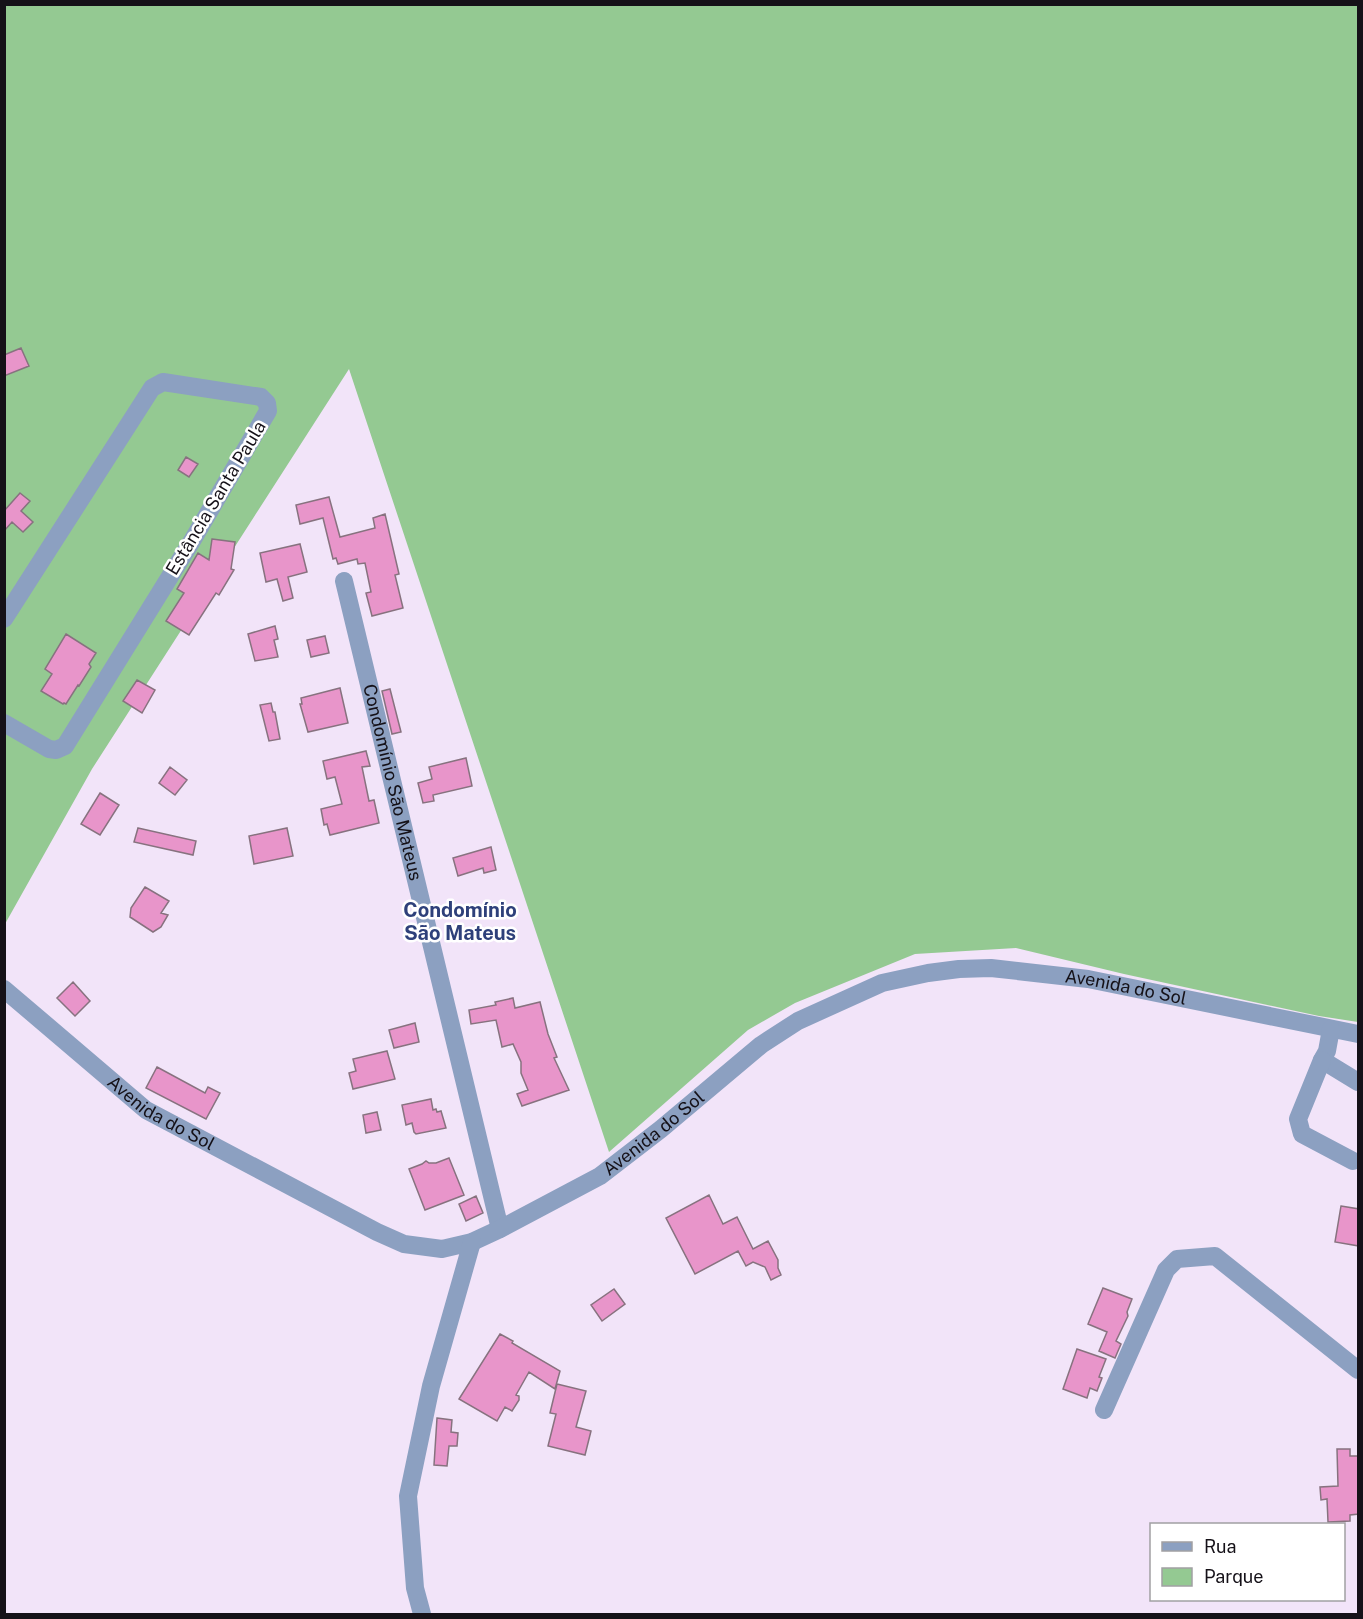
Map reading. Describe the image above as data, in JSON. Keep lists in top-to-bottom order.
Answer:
{
  "streets": {
    "street": ["Estância Santa Paula", "Condomínio São Mateus", "Avenida do Sol"]
  },
  "crossings": [
    ["Condomínio São Mateus", "Avenida do Sol"]
  ],
  "districts": ["Condomínio São Mateus"],
  "legend": ["Rua", "Parque"]
}
